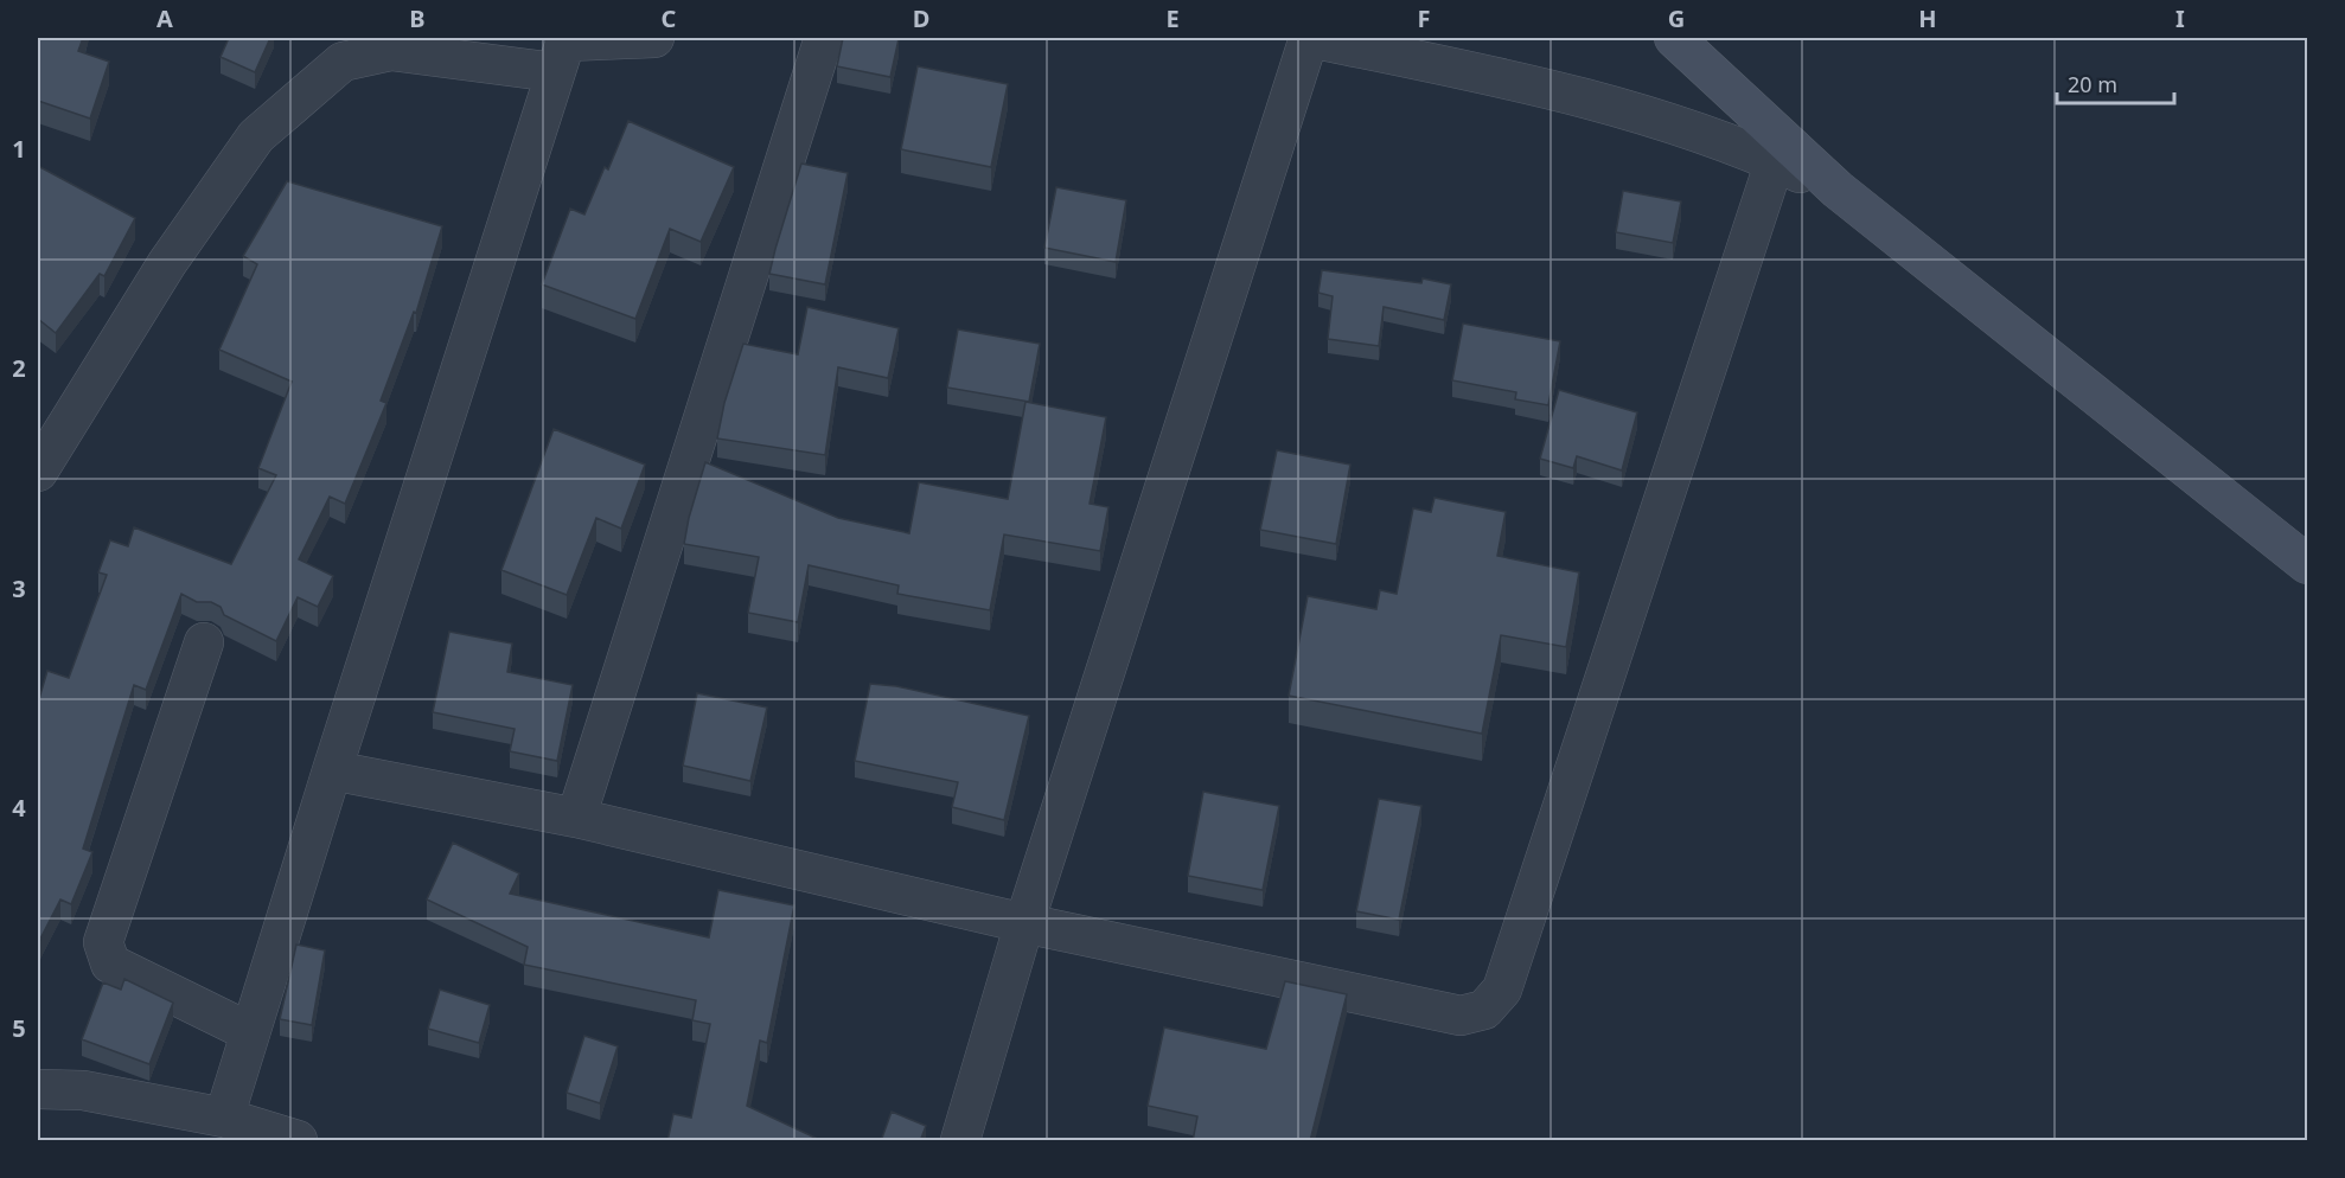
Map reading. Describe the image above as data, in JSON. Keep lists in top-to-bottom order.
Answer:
{
  "scale_bar": "20 m",
  "grid": {
    "columns": [
      "A",
      "B",
      "C",
      "D",
      "E",
      "F",
      "G",
      "H",
      "I"
    ],
    "rows": [
      "1",
      "2",
      "3",
      "4",
      "5"
    ]
  }
}
